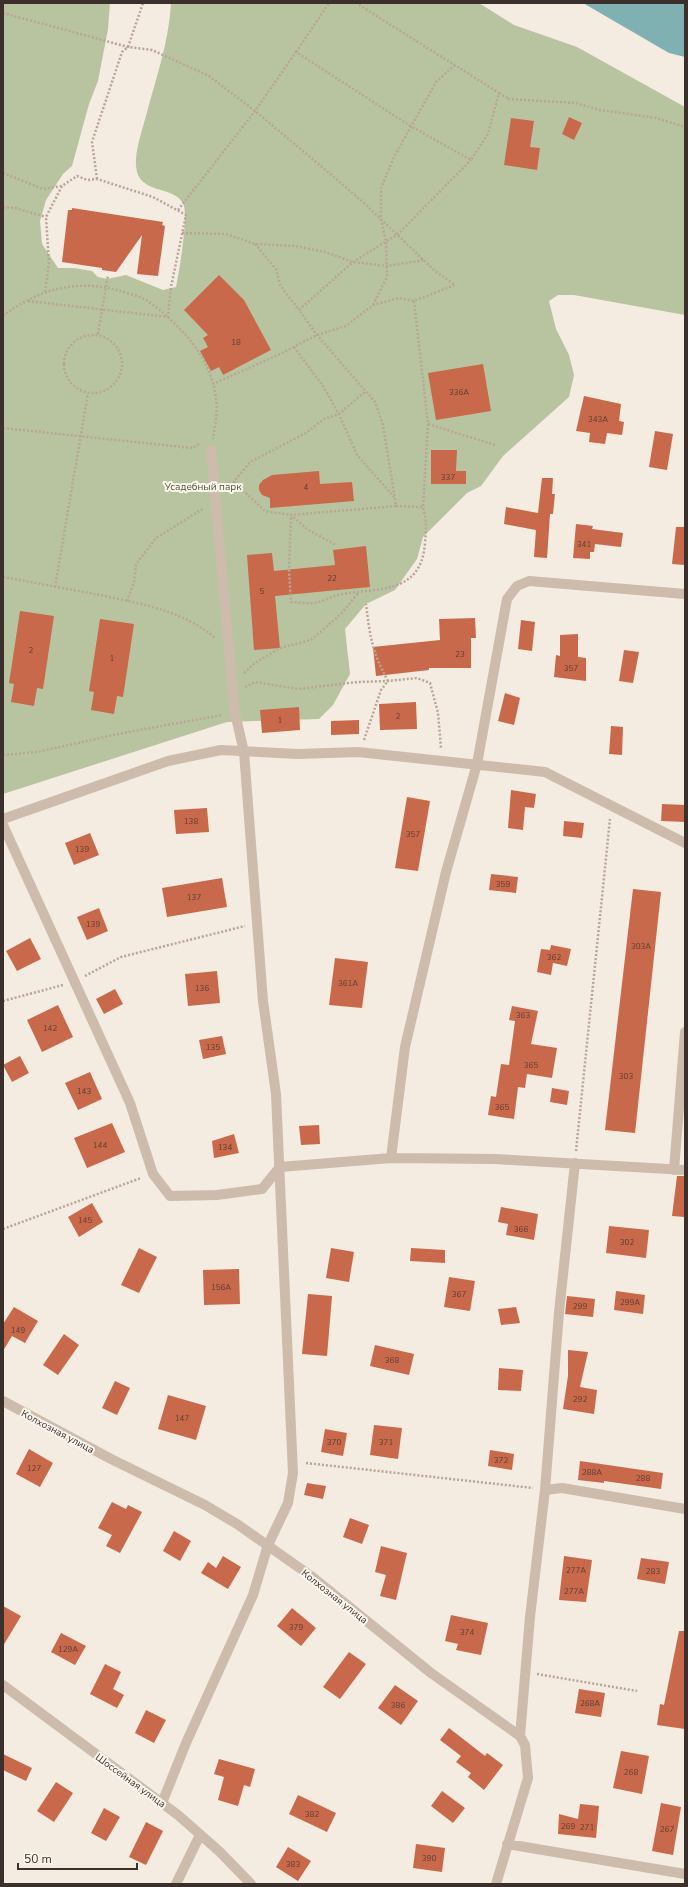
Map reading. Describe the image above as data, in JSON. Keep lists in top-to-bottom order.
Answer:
{
  "streets": {
    "street": ["Колхозная улица", "Шоссейная улица"]
  },
  "parks": ["Усадебный парк"],
  "house_numbers": [
    "18",
    "336А",
    "343А",
    "337",
    "4",
    "341",
    "22",
    "5",
    "2",
    "23",
    "1",
    "357",
    "2",
    "1",
    "138",
    "357",
    "139",
    "359",
    "137",
    "139",
    "303А",
    "362",
    "361А",
    "136",
    "363",
    "142",
    "135",
    "365",
    "303",
    "143",
    "365",
    "144",
    "134",
    "145",
    "366",
    "302",
    "156А",
    "367",
    "299А",
    "299",
    "149",
    "368",
    "292",
    "147",
    "370",
    "371",
    "372",
    "127",
    "288А",
    "288",
    "277А",
    "283",
    "277А",
    "379",
    "374",
    "129А",
    "268А",
    "386",
    "268",
    "382",
    "269",
    "271",
    "267",
    "390",
    "383"
  ],
  "scale_bar": "50 m"
}
